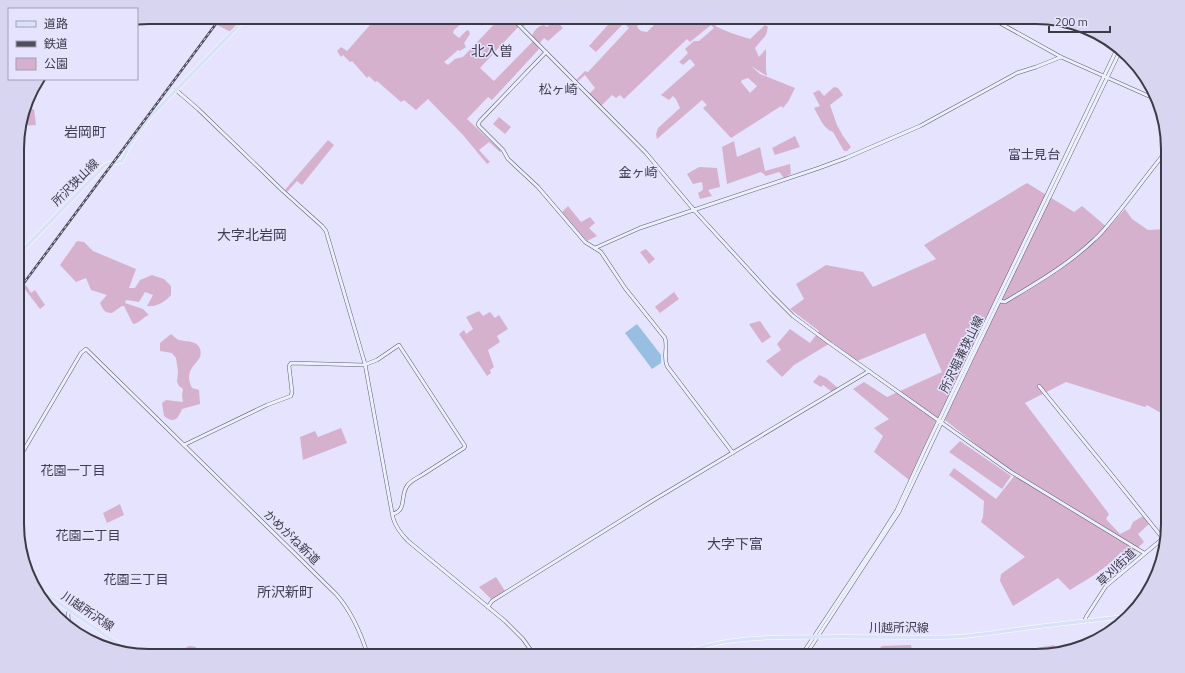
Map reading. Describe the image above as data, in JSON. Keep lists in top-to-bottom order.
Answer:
{
  "streets": {
    "main road": ["所沢狭山線", "川越所沢線"],
    "street": ["所沢堀兼狭山線", "かめがね新道", "草刈街道"]
  },
  "crossings": [
    ["所沢堀兼狭山線", "川越所沢線"],
    ["草刈街道", "川越所沢線"]
  ],
  "districts": [
    "北入曽",
    "松ヶ崎",
    "岩岡町",
    "富士見台",
    "金ヶ崎",
    "大字北岩岡",
    "花園一丁目",
    "花園二丁目",
    "大字下富",
    "花園三丁目",
    "所沢新町"
  ],
  "legend": ["道路", "鉄道", "公園"],
  "scale_bar": "200 m"
}
